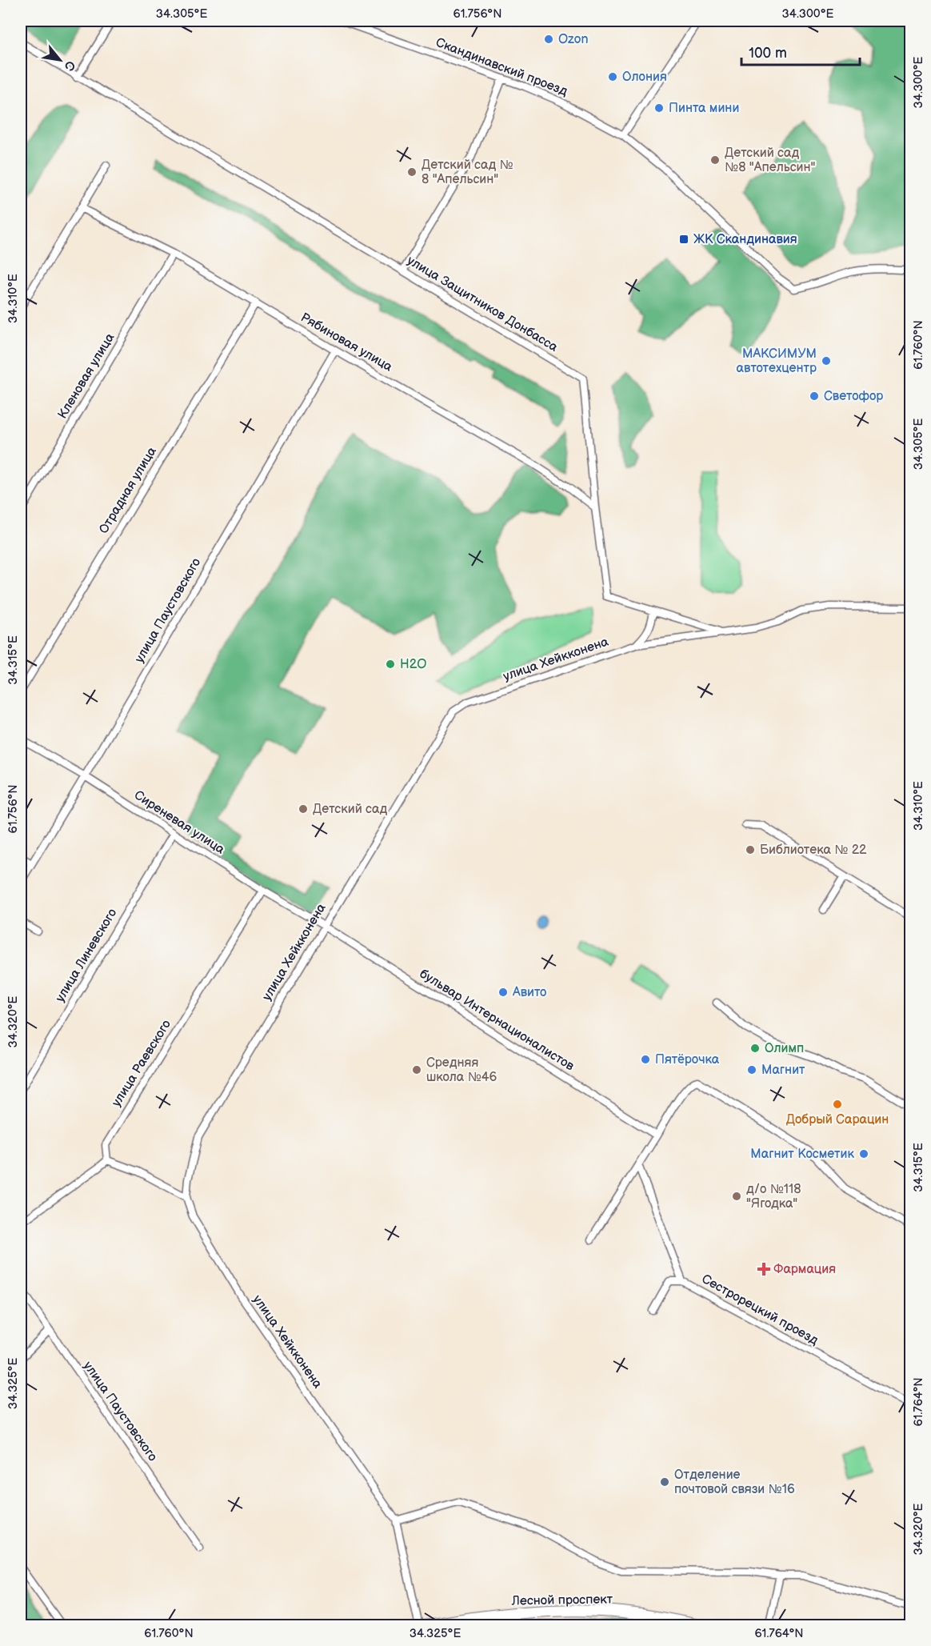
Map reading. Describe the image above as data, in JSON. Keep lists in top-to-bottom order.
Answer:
{
  "streets": {
    "main road": ["Лесной проспект"],
    "street": [
      "Скандинавский проезд",
      "улица Защитников Донбасса",
      "Рябиновая улица",
      "Кленовая улица",
      "Отрадная улица",
      "улица Паустовского",
      "улица Хейкконена",
      "Сиреневая улица",
      "улица Линевского",
      "бульвар Интернационалистов",
      "улица Раевского",
      "Сестрорецкий проезд"
    ]
  },
  "crossings": [
    ["улица Защитников Донбасса", "Рябиновая улица"],
    ["улица Защитников Донбасса", "улица Хейкконена"],
    ["Рябиновая улица", "Кленовая улица"],
    ["Рябиновая улица", "Отрадная улица"],
    ["Рябиновая улица", "улица Паустовского"],
    ["улица Паустовского", "Сиреневая улица"],
    ["улица Хейкконена", "Сиреневая улица"],
    ["улица Хейкконена", "бульвар Интернационалистов"],
    ["Сиреневая улица", "улица Линевского"],
    ["Сиреневая улица", "бульвар Интернационалистов"],
    ["Сиреневая улица", "улица Раевского"]
  ],
  "places": {
    "other": [
      "Ozon",
      "Олония",
      "Пинта мини",
      "Детский сад №8 \"Апельсин\"",
      "Детский сад № 8 \"Апельсин\"",
      "МАКСИМУМ автотехцентр",
      "Светофор",
      "H2O",
      "Детский сад",
      "Библиотека № 22",
      "Авито",
      "Олимп",
      "Пятёрочка",
      "Средняя школа №46",
      "Магнит",
      "Добрый Сарацин",
      "Магнит Косметик",
      "д/о №118 \"Ягодка\"",
      "Отделение почтовой связи №16"
    ],
    "transit": ["ЖК Скандинавия"],
    "health": ["Фармация"]
  },
  "scale_bar": "100 m",
  "north": "bottom right",
  "coordinates": [
    "34.305°E",
    "61.756°N",
    "34.300°E",
    "34.310°E",
    "61.760°N",
    "34.315°E",
    "34.320°E",
    "34.325°E",
    "61.764°N"
  ]
}
